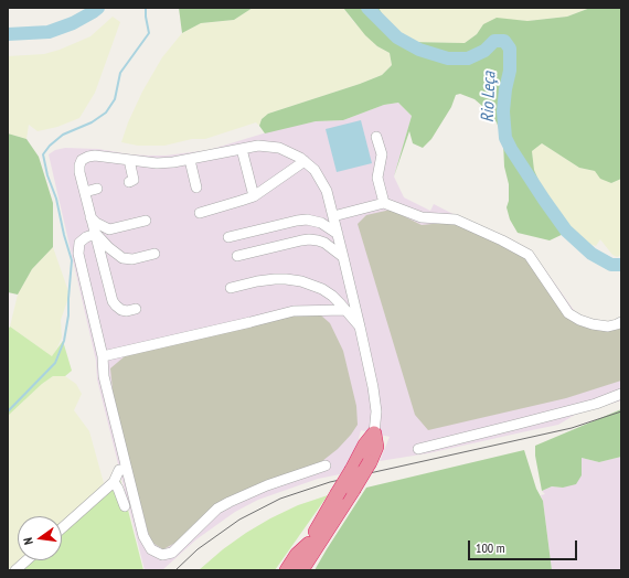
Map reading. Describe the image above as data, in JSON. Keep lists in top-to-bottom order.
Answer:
{
  "water": ["Rio Leça"],
  "scale_bar": "100 m",
  "north": "left"
}
